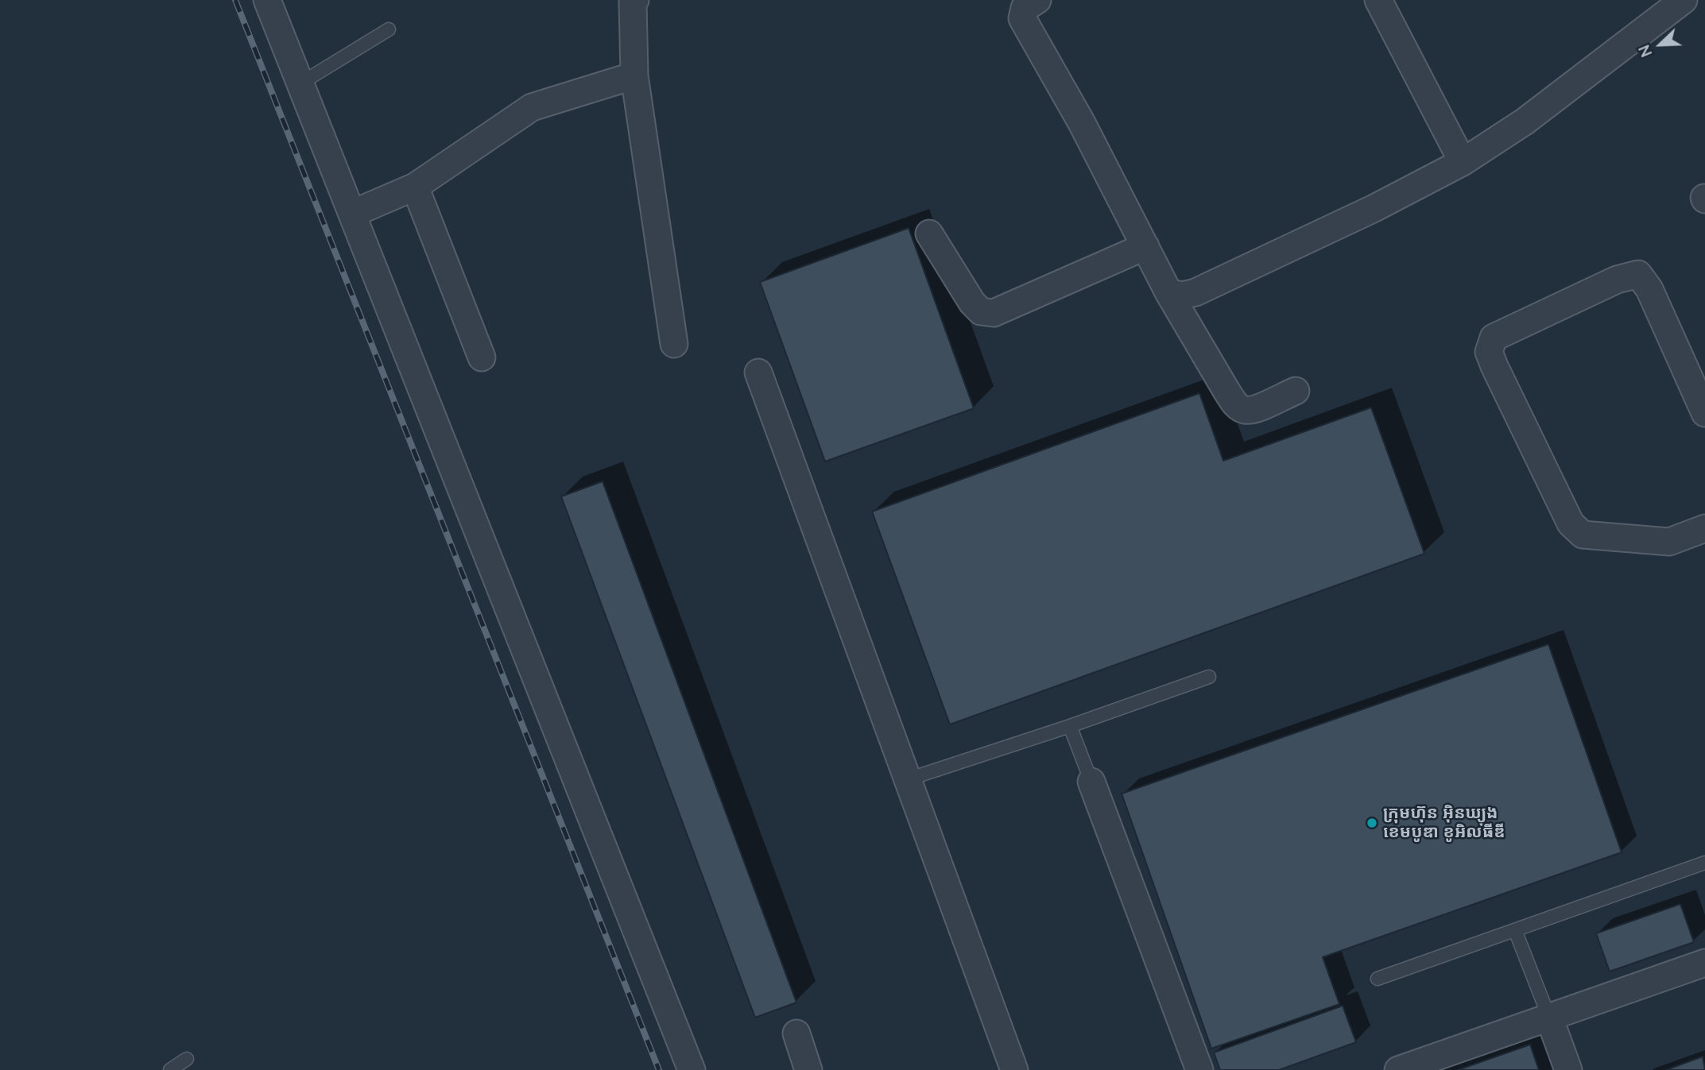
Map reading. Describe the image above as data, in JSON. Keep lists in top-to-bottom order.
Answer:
{
  "places": ["ក្រុមហ៊ុន អ៊ិនឃ្យុង ខេមបូឌា ខូអិលធីឌី"],
  "north": "bottom left"
}
